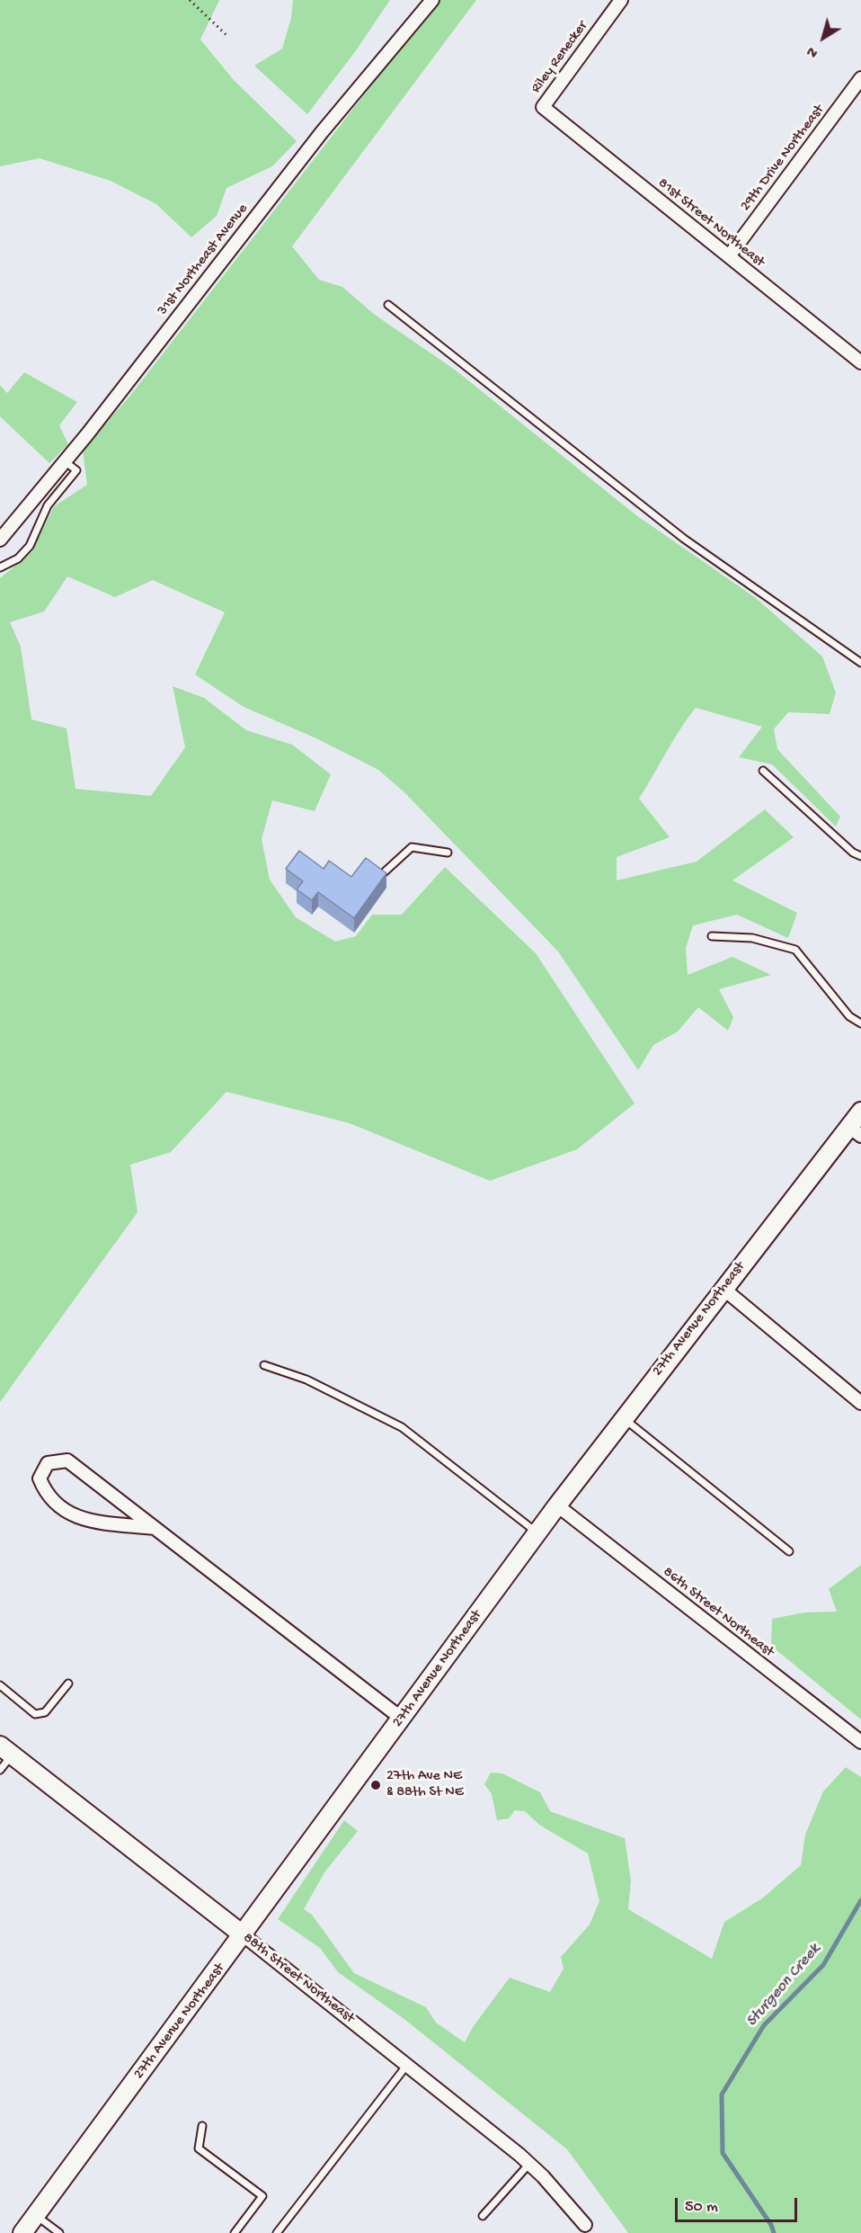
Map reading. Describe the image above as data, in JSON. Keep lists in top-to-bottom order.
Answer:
{
  "streets": {
    "street": [
      "Riley Renecker",
      "29th Drive Northeast",
      "81st Street Northeast",
      "31st Northeast Avenue",
      "27th Avenue Northeast",
      "86th Street Northeast",
      "88th Street Northeast"
    ]
  },
  "crossings": [
    ["Riley Renecker", "81st Street Northeast"],
    ["29th Drive Northeast", "81st Street Northeast"],
    ["27th Avenue Northeast", "86th Street Northeast"],
    ["27th Avenue Northeast", "88th Street Northeast"]
  ],
  "water": ["Sturgeon Creek"],
  "places": ["27th Ave NE & 88th St NE"],
  "scale_bar": "50 m",
  "north": "bottom left"
}
